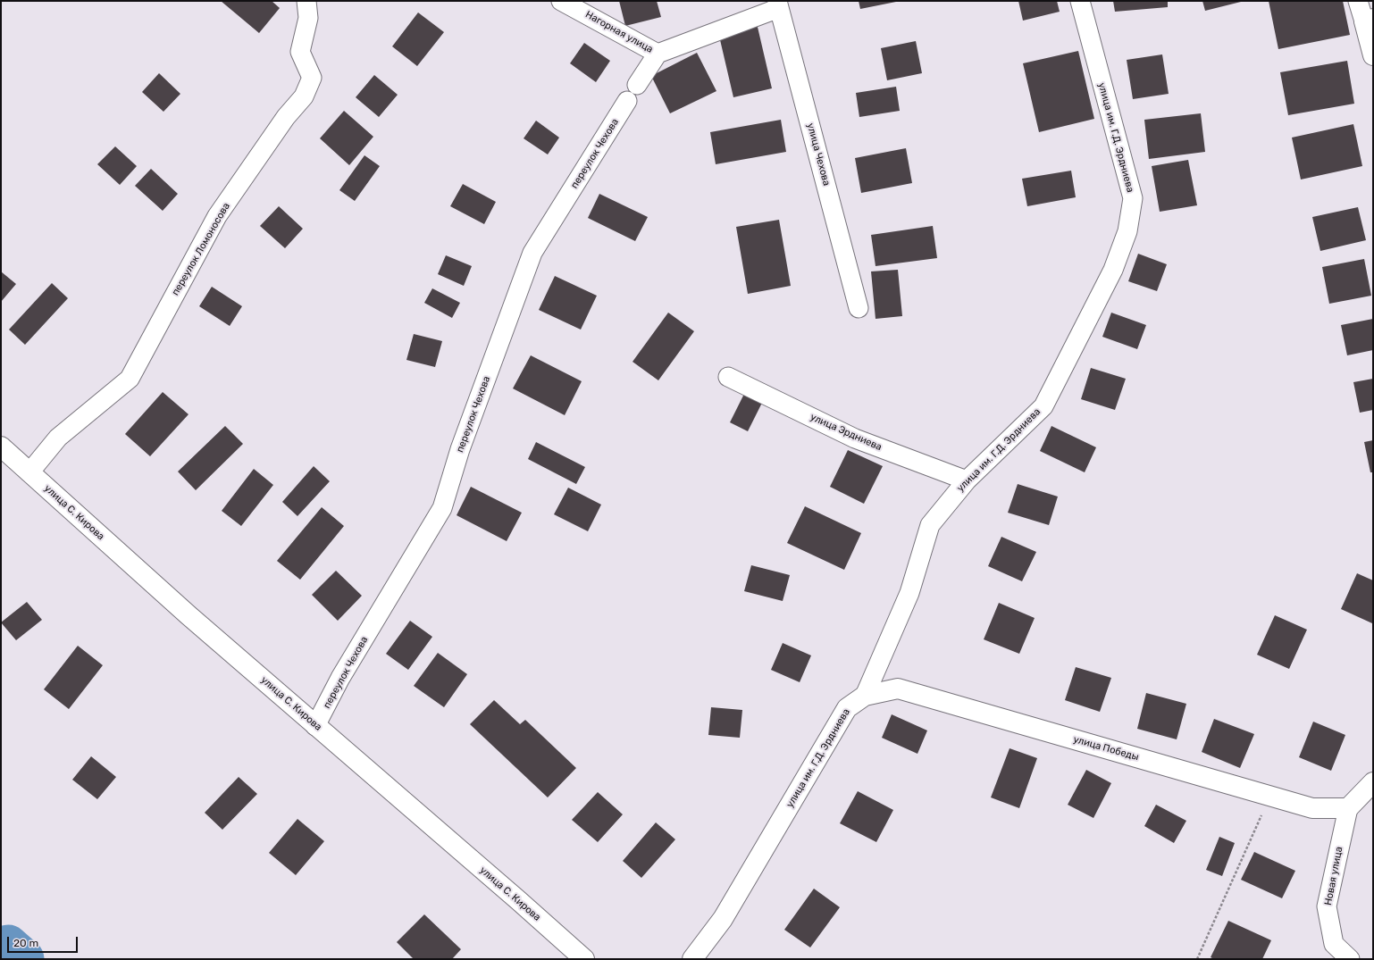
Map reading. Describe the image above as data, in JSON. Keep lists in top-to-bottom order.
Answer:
{
  "streets": {
    "street": [
      "Нагорная улица",
      "улица им. Г.Д. Эрдниева",
      "переулок Чехова",
      "улица Чехова",
      "переулок Ломоносова",
      "улица Эрдниева",
      "улица С. Кирова",
      "улица Победы",
      "Новая улица"
    ]
  },
  "crossings": [
    ["улица им. Г.Д. Эрдниева", "улица Эрдниева"],
    ["улица им. Г.Д. Эрдниева", "улица Победы"],
    ["переулок Чехова", "улица С. Кирова"],
    ["переулок Ломоносова", "улица С. Кирова"],
    ["улица Победы", "Новая улица"]
  ],
  "scale_bar": "20 m"
}
